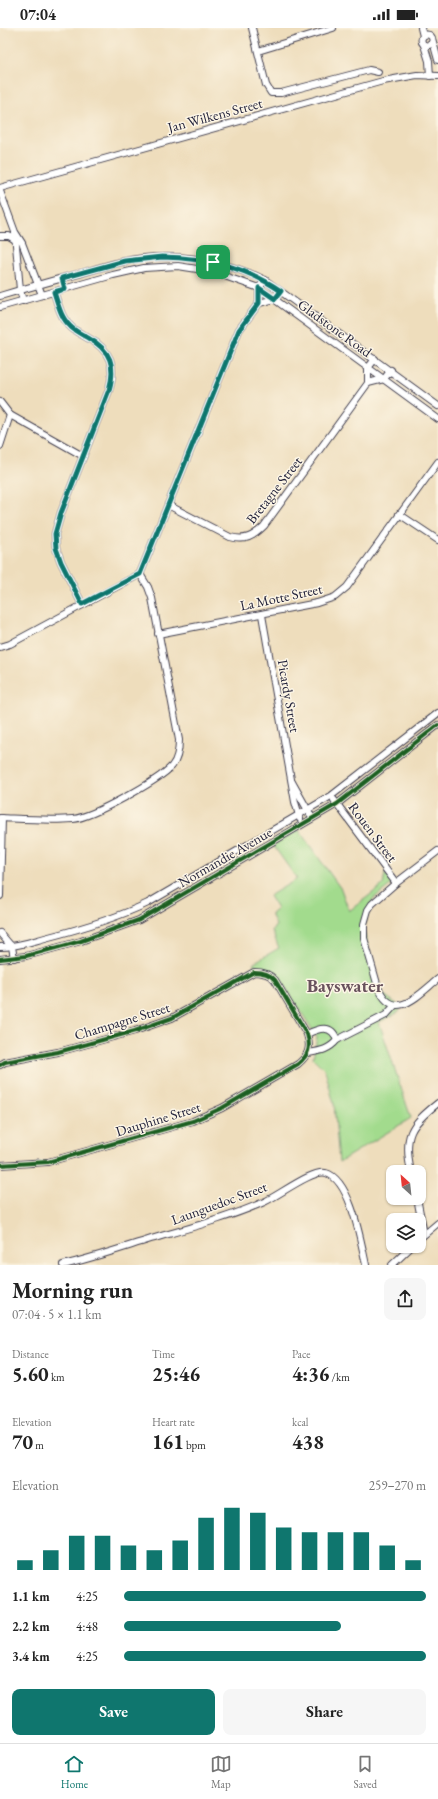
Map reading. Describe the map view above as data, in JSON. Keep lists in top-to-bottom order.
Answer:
{
  "streets": {
    "street": [
      "Jan Wilkens Street",
      "Gladstone Road",
      "Bretagne Street",
      "La Motte Street",
      "Picardy Street",
      "Rouen Street",
      "Normandie Avenue",
      "Champagne Street",
      "Dauphine Street",
      "Launguedoc Street"
    ]
  },
  "crossings": [
    ["La Motte Street", "Picardy Street"],
    ["Picardy Street", "Normandie Avenue"],
    ["Rouen Street", "Normandie Avenue"],
    ["Champagne Street", "Dauphine Street"]
  ],
  "districts": ["Bayswater"],
  "north": "top left",
  "page": {
    "status": "07:04",
    "heading": ["Morning run", "07:04 · 5 × 1.1 km"],
    "stats": [
      ["Distance", "5.60 km"],
      ["Time", "25:46"],
      ["Pace", "4:36 /km"],
      ["Elevation", "70 m"],
      ["Heart rate", "161 bpm"],
      ["kcal", "438"]
    ],
    "chart": ["Elevation", "259–270 m"],
    "list": [
      {
        "name": "1.1 km",
        "note": "4:25"
      },
      {
        "name": "2.2 km",
        "note": "4:48"
      },
      {
        "name": "3.4 km",
        "note": "4:25"
      }
    ],
    "buttons": ["Save", "Share"],
    "tabs": ["Home", "Map", "Saved"]
  }
}
